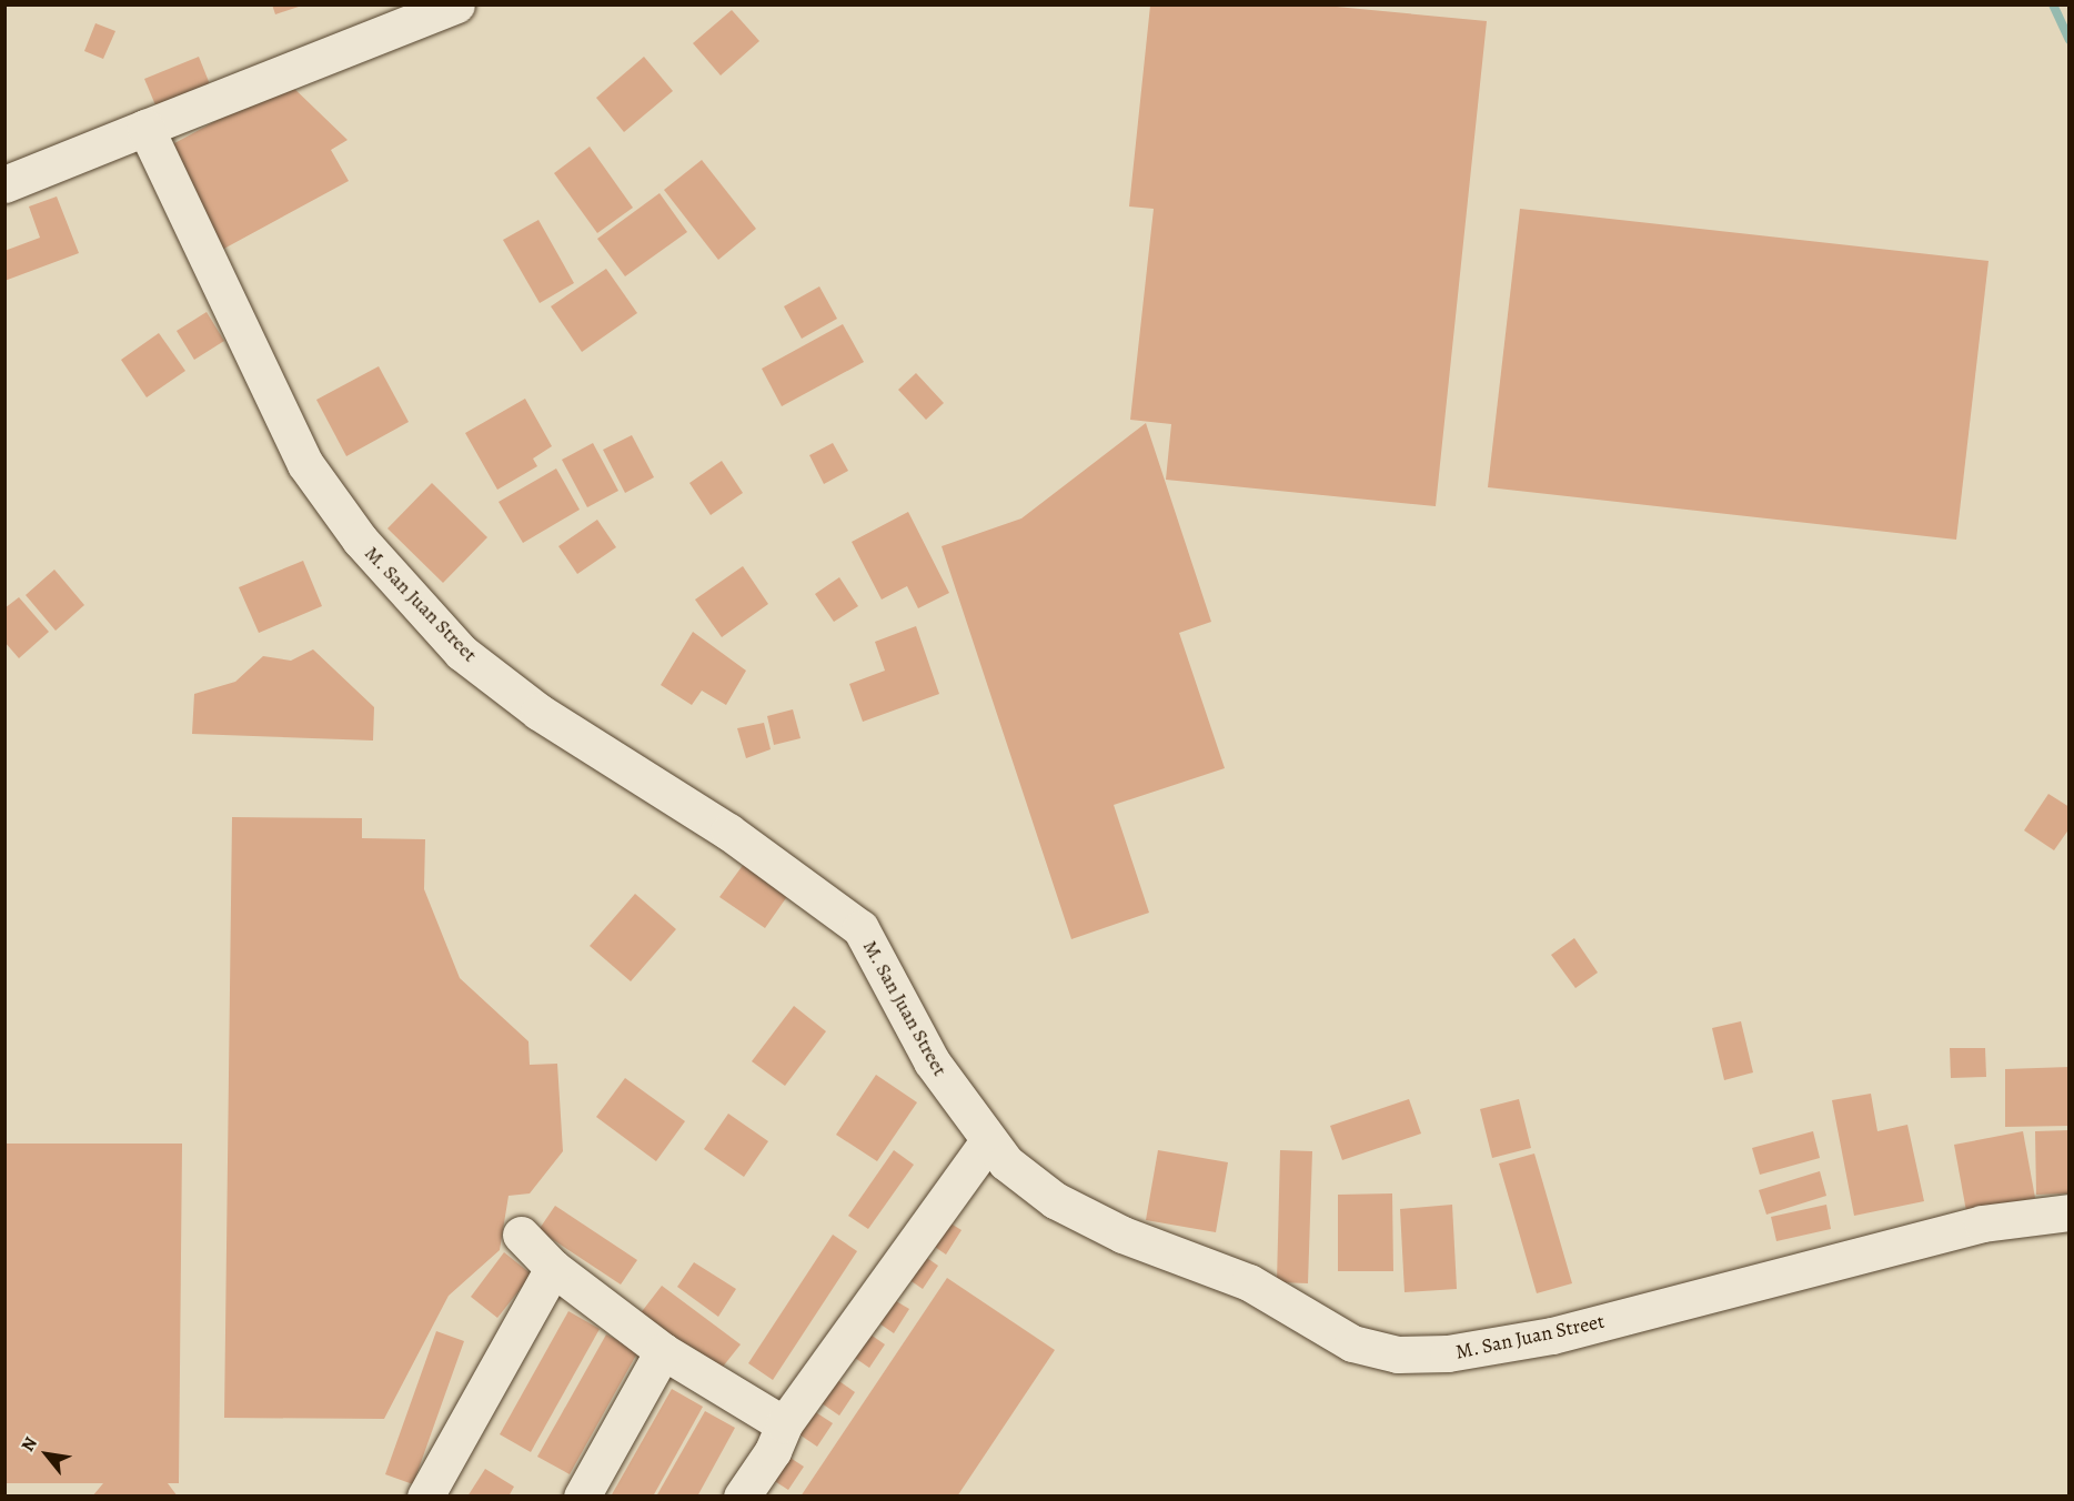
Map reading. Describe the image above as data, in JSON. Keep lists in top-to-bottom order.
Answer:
{
  "streets": {
    "street": ["M. San Juan Street"]
  },
  "north": "top left"
}
